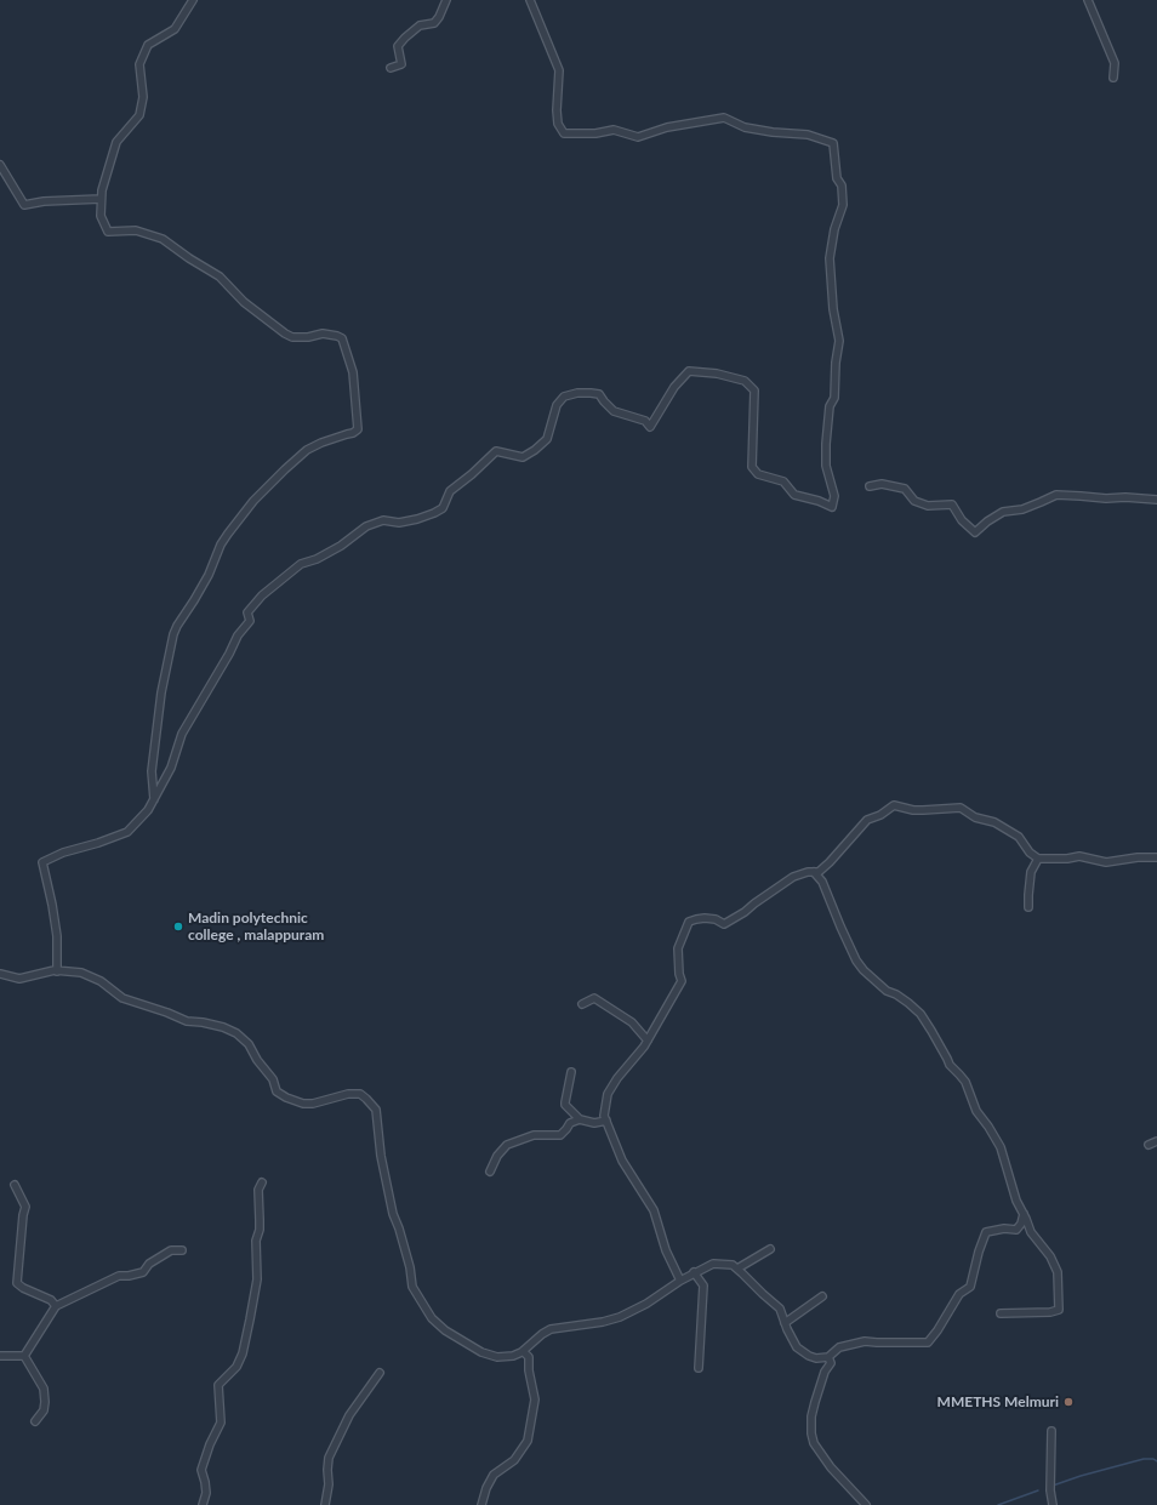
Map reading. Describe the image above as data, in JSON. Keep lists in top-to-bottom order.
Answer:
{
  "places": ["Madin polytechnic college , malappuram", "MMETHS Melmuri"]
}
